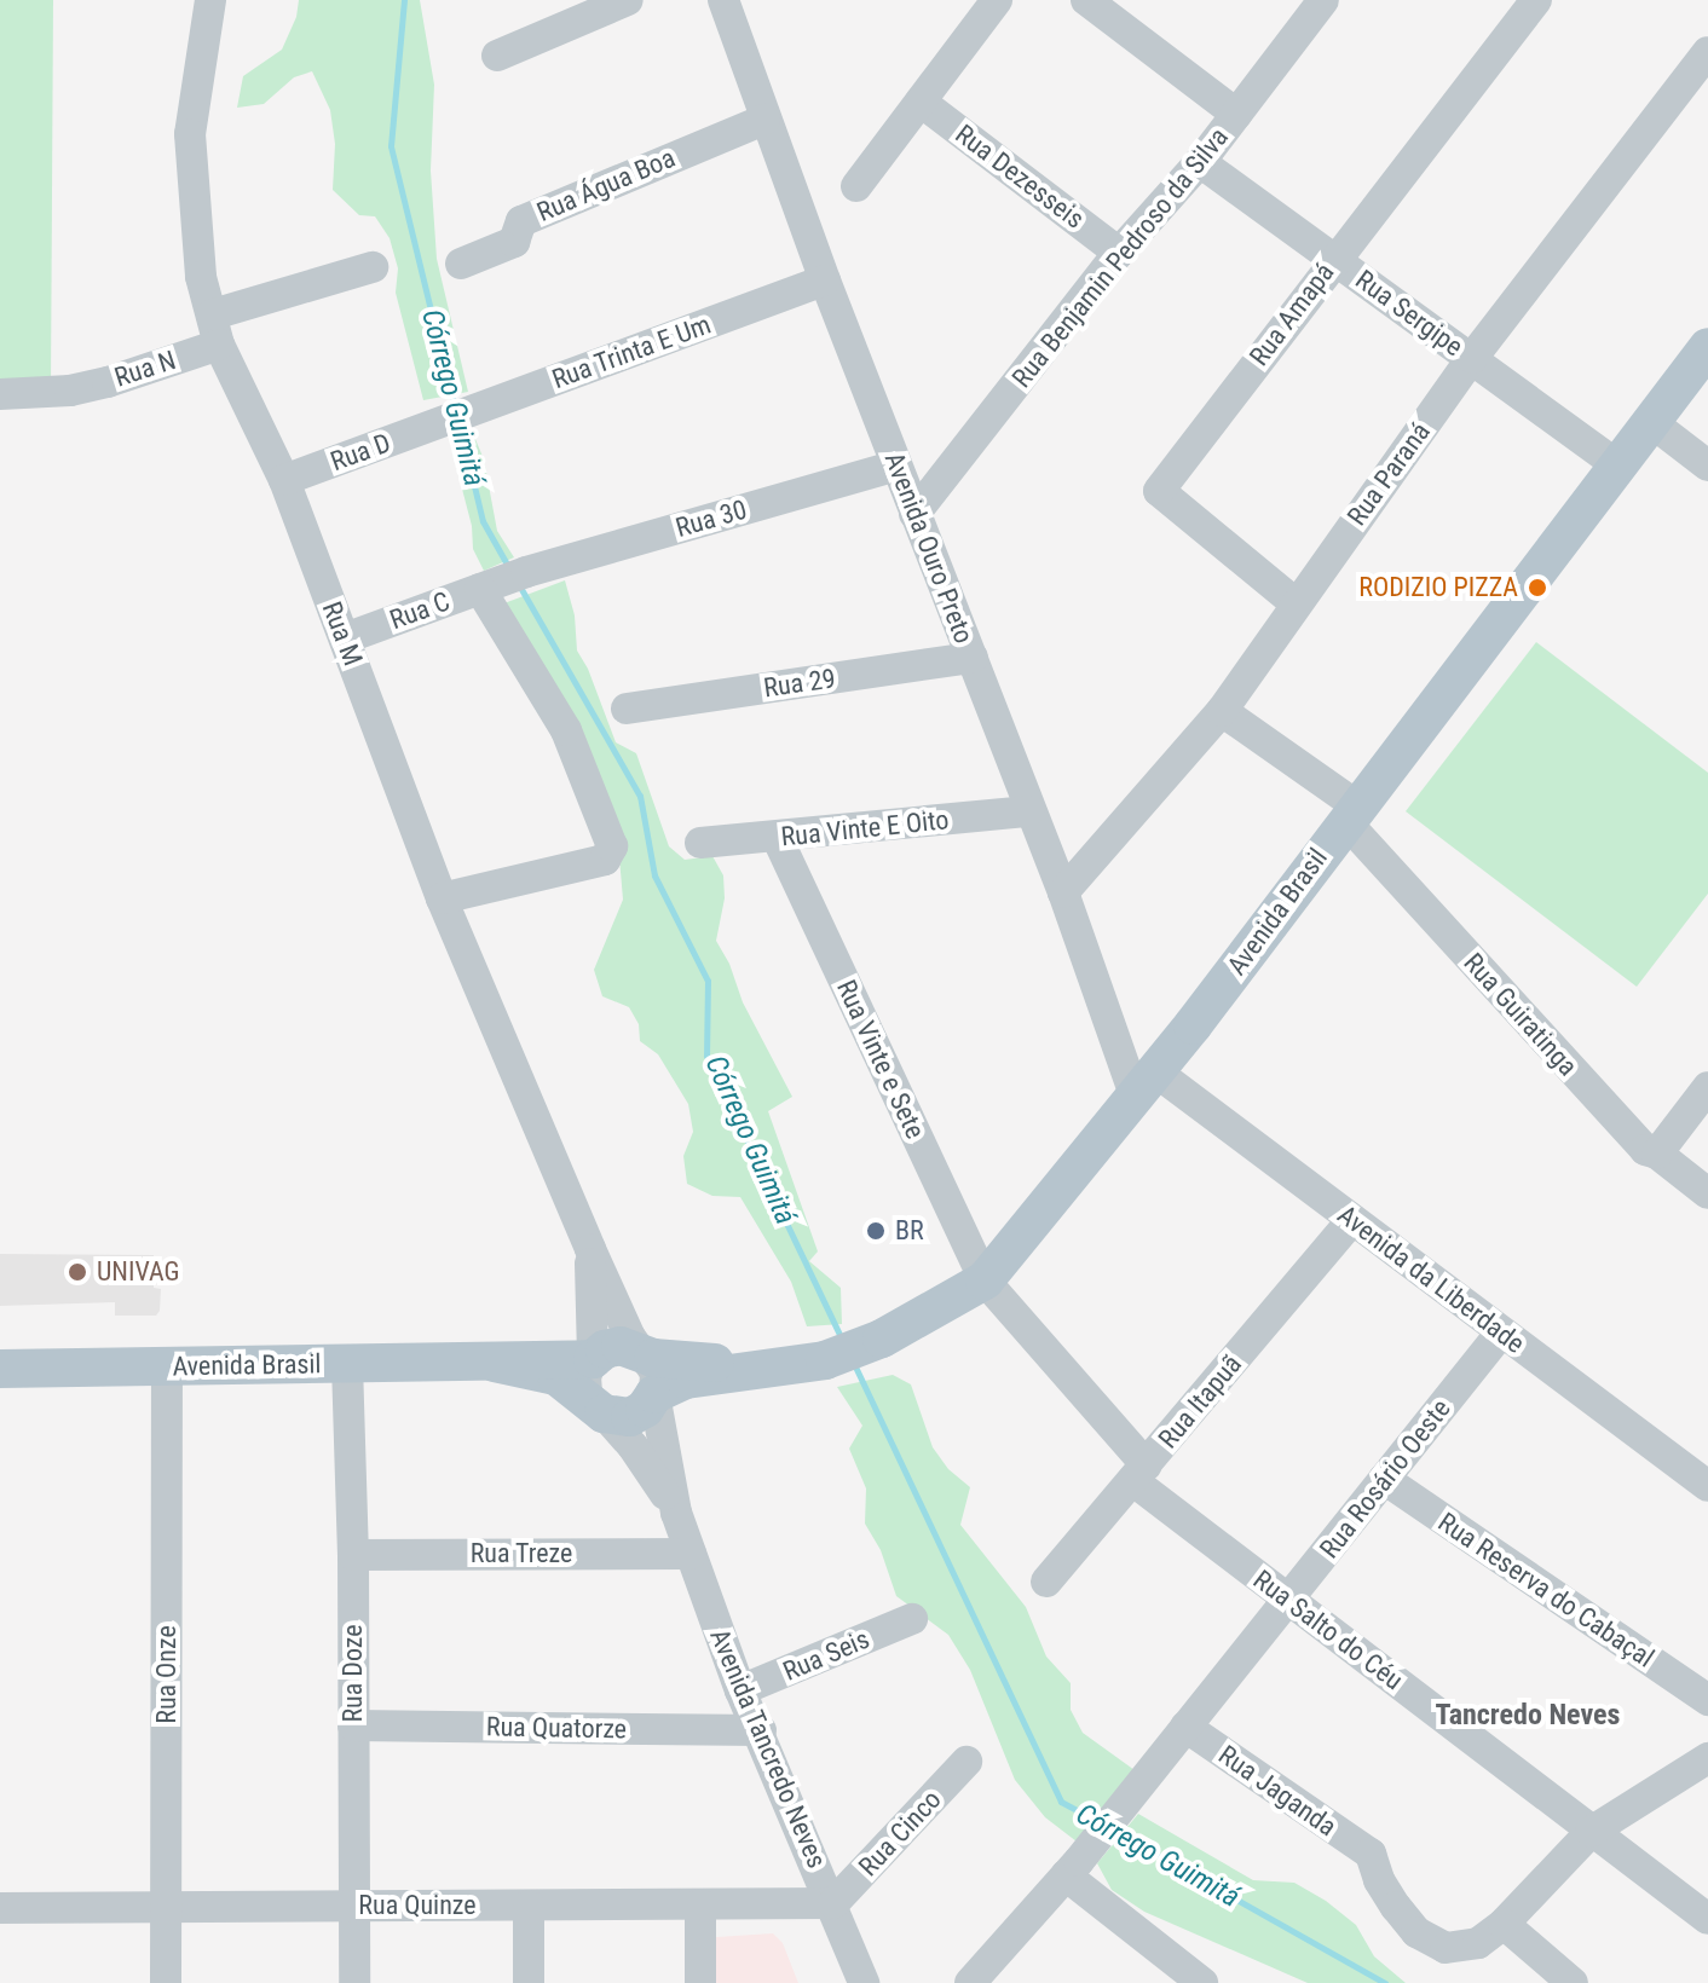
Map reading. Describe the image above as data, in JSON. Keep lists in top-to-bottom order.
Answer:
{
  "streets": {
    "main road": ["Avenida Brasil"],
    "street": [
      "Rua Dezesseis",
      "Rua Água Boa",
      "Rua Benjamin Pedroso da Silva",
      "Rua Sergipe",
      "Rua Amapá",
      "Rua Trinta E Um",
      "Rua N",
      "Rua D",
      "Rua Paraná",
      "Rua 30",
      "Avenida Ouro Preto",
      "Rua C",
      "Rua M",
      "Rua 29",
      "Rua Vinte E Oito",
      "Rua Guiratinga",
      "Rua Vinte e Sete",
      "Avenida da Liberdade",
      "Rua Itapuã",
      "Rua Rosário Oeste",
      "Rua Treze",
      "Rua Reserva do Cabaçal",
      "Rua Salto do Céu",
      "Rua Seis",
      "Rua Doze",
      "Rua Onze",
      "Rua Quatorze",
      "Avenida Tancredo Neves",
      "Rua Jaganda",
      "Rua Cinco",
      "Rua Quinze"
    ]
  },
  "crossings": [
    ["Rua Dezesseis", "Rua Benjamin Pedroso da Silva"],
    ["Rua Água Boa", "Avenida Ouro Preto"],
    ["Rua Benjamin Pedroso da Silva", "Rua Sergipe"],
    ["Rua Benjamin Pedroso da Silva", "Avenida Ouro Preto"],
    ["Rua Sergipe", "Rua Amapá"],
    ["Rua Sergipe", "Rua Paraná"],
    ["Rua Sergipe", "Avenida Brasil"],
    ["Rua Amapá", "Rua Paraná"],
    ["Rua Trinta E Um", "Rua D"],
    ["Rua Trinta E Um", "Avenida Ouro Preto"],
    ["Rua N", "Rua M"],
    ["Rua D", "Rua M"],
    ["Rua Paraná", "Avenida Ouro Preto"],
    ["Rua Paraná", "Rua Guiratinga"],
    ["Rua 30", "Avenida Ouro Preto"],
    ["Rua 30", "Rua C"],
    ["Avenida Ouro Preto", "Rua 29"],
    ["Avenida Ouro Preto", "Rua Vinte E Oito"],
    ["Avenida Ouro Preto", "Avenida Brasil"],
    ["Avenida Ouro Preto", "Avenida da Liberdade"],
    ["Rua C", "Rua M"],
    ["Rua M", "Avenida Brasil"],
    ["Rua Vinte E Oito", "Rua Vinte e Sete"],
    ["Avenida Brasil", "Rua Guiratinga"],
    ["Avenida Brasil", "Rua Vinte e Sete"],
    ["Avenida Brasil", "Avenida da Liberdade"],
    ["Avenida Brasil", "Rua Salto do Céu"],
    ["Avenida Brasil", "Rua Doze"],
    ["Avenida Brasil", "Rua Onze"],
    ["Rua Vinte e Sete", "Rua Salto do Céu"],
    ["Avenida da Liberdade", "Rua Itapuã"],
    ["Avenida da Liberdade", "Rua Rosário Oeste"],
    ["Rua Itapuã", "Rua Salto do Céu"],
    ["Rua Rosário Oeste", "Rua Reserva do Cabaçal"],
    ["Rua Rosário Oeste", "Rua Salto do Céu"],
    ["Rua Rosário Oeste", "Rua Jaganda"],
    ["Rua Treze", "Rua Doze"],
    ["Rua Treze", "Avenida Tancredo Neves"],
    ["Rua Seis", "Avenida Tancredo Neves"],
    ["Rua Doze", "Rua Quatorze"],
    ["Rua Doze", "Rua Quinze"],
    ["Rua Onze", "Rua Quinze"],
    ["Rua Quatorze", "Avenida Tancredo Neves"],
    ["Avenida Tancredo Neves", "Rua Cinco"],
    ["Avenida Tancredo Neves", "Rua Quinze"],
    ["Rua Cinco", "Rua Quinze"]
  ],
  "districts": ["Tancredo Neves"],
  "water": ["Córrego Guimitá"],
  "places": ["RODIZIO PIZZA", "BR", "UNIVAG"]
}
